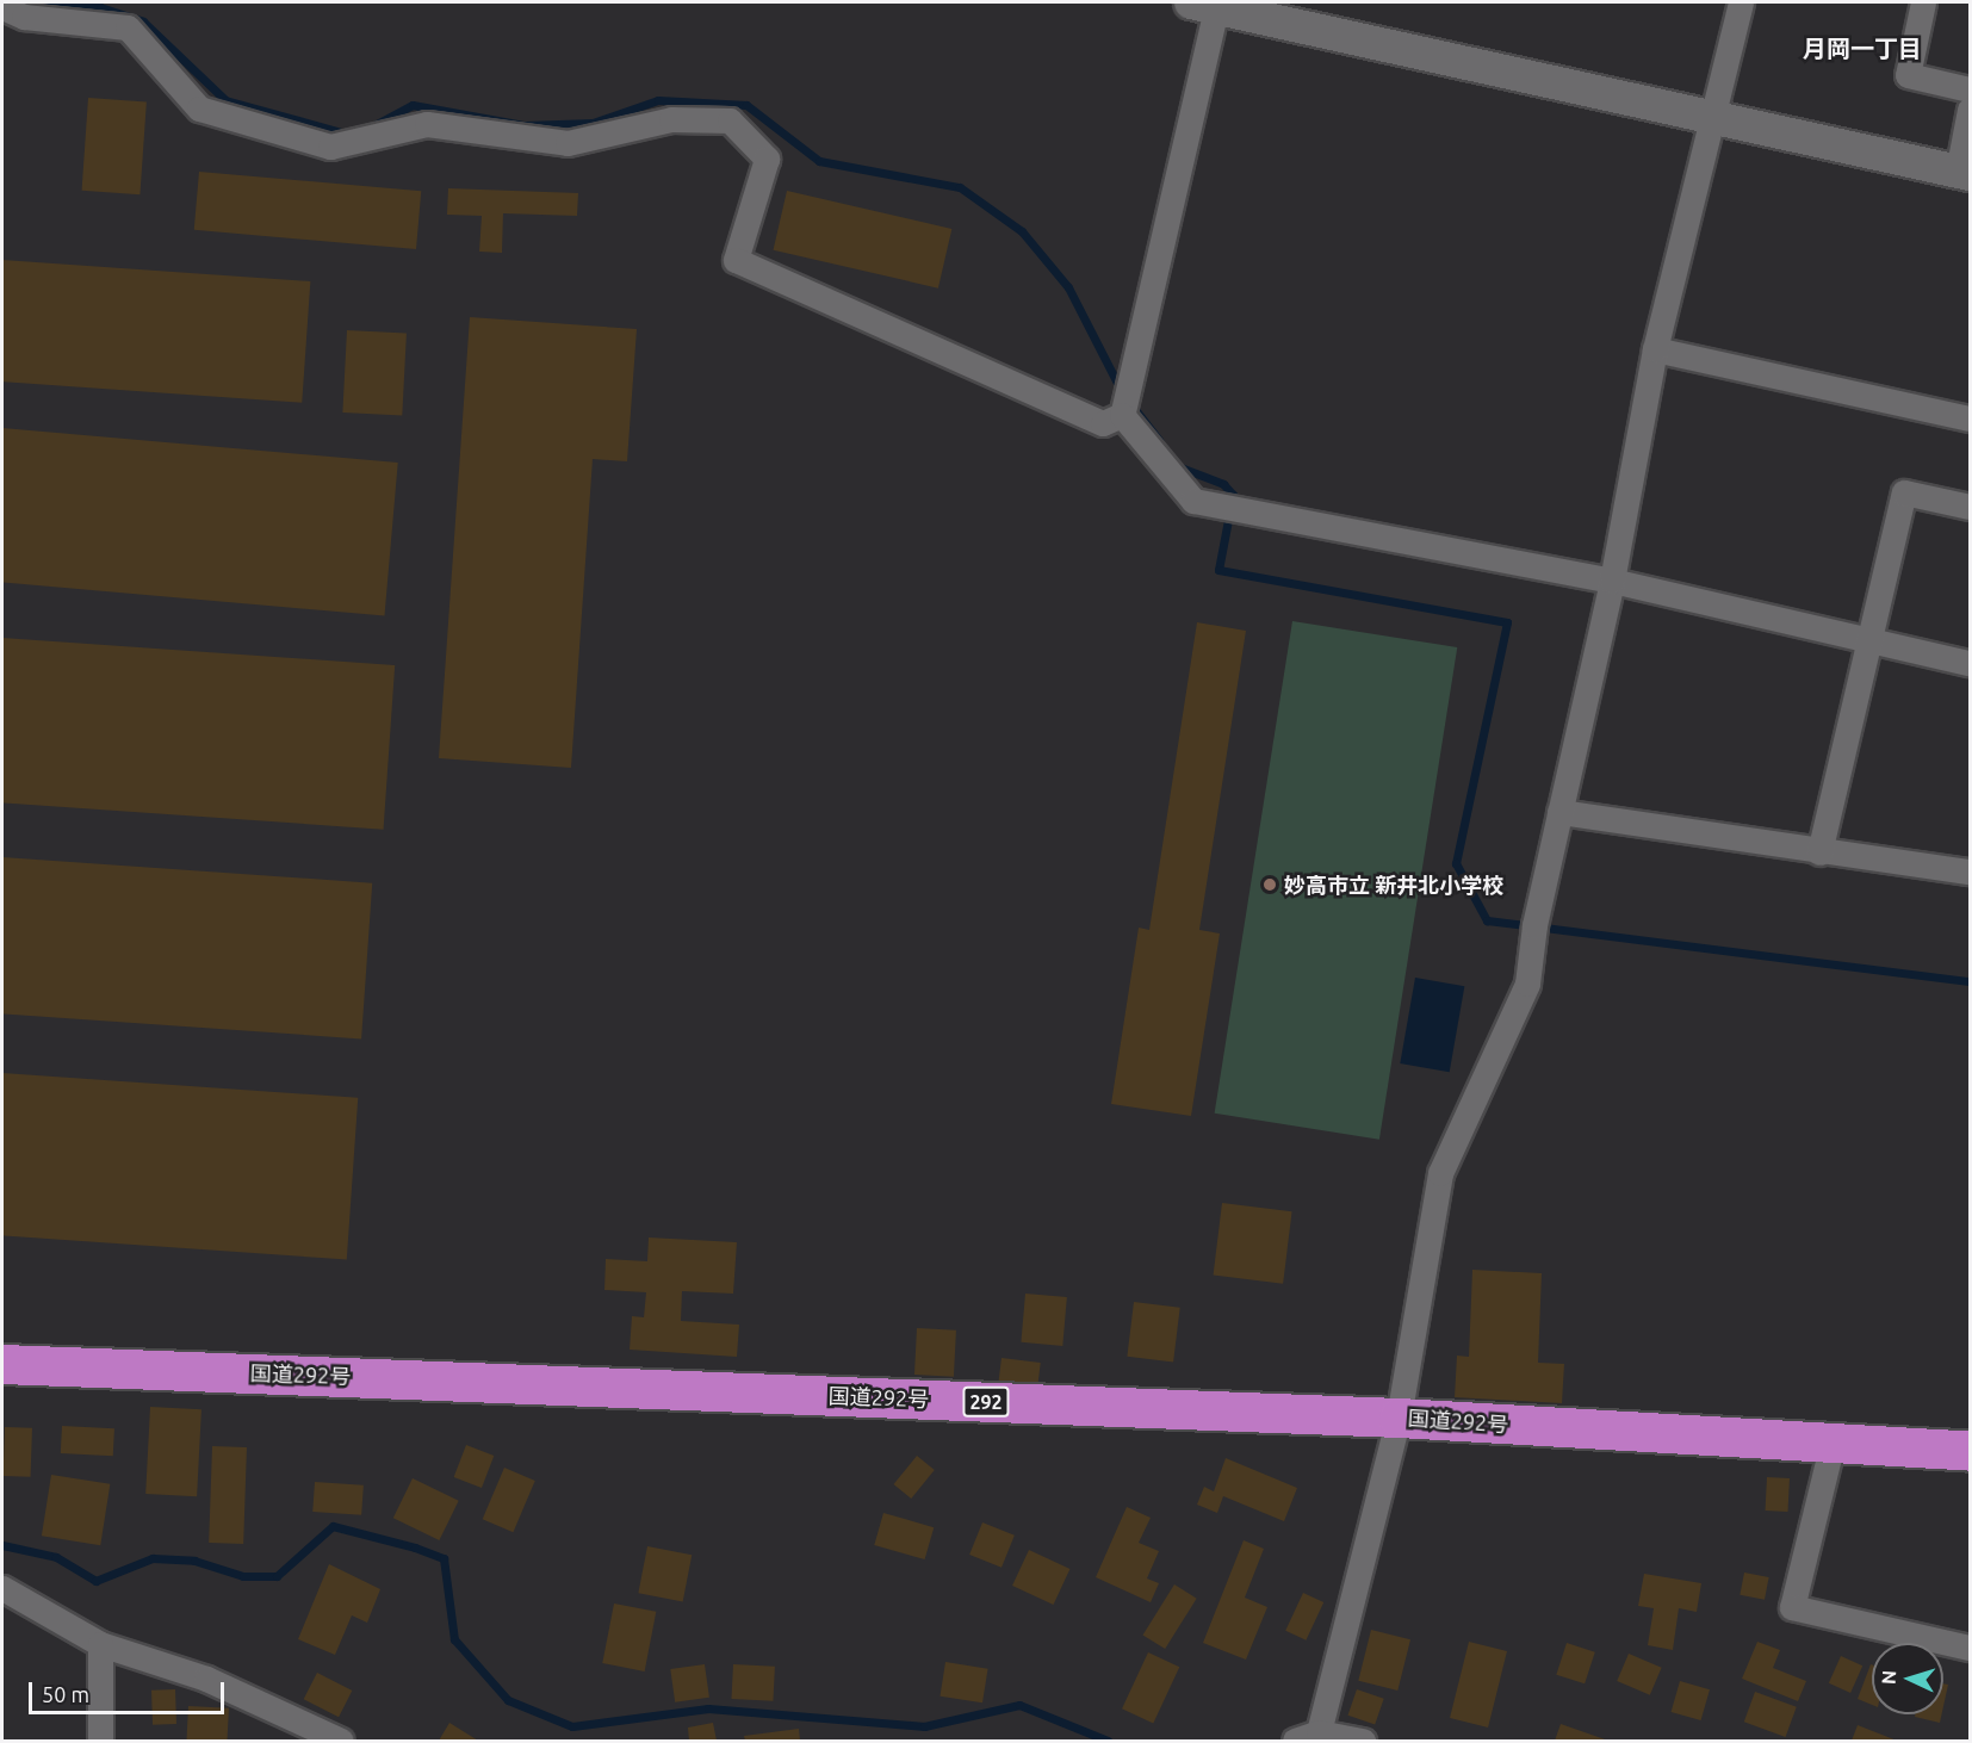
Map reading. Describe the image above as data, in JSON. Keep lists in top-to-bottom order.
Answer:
{
  "streets": {
    "highway": ["国道292号", "292"]
  },
  "districts": ["月岡一丁目"],
  "places": ["妙高市立 新井北小学校"],
  "scale_bar": "50 m",
  "north": "left"
}
